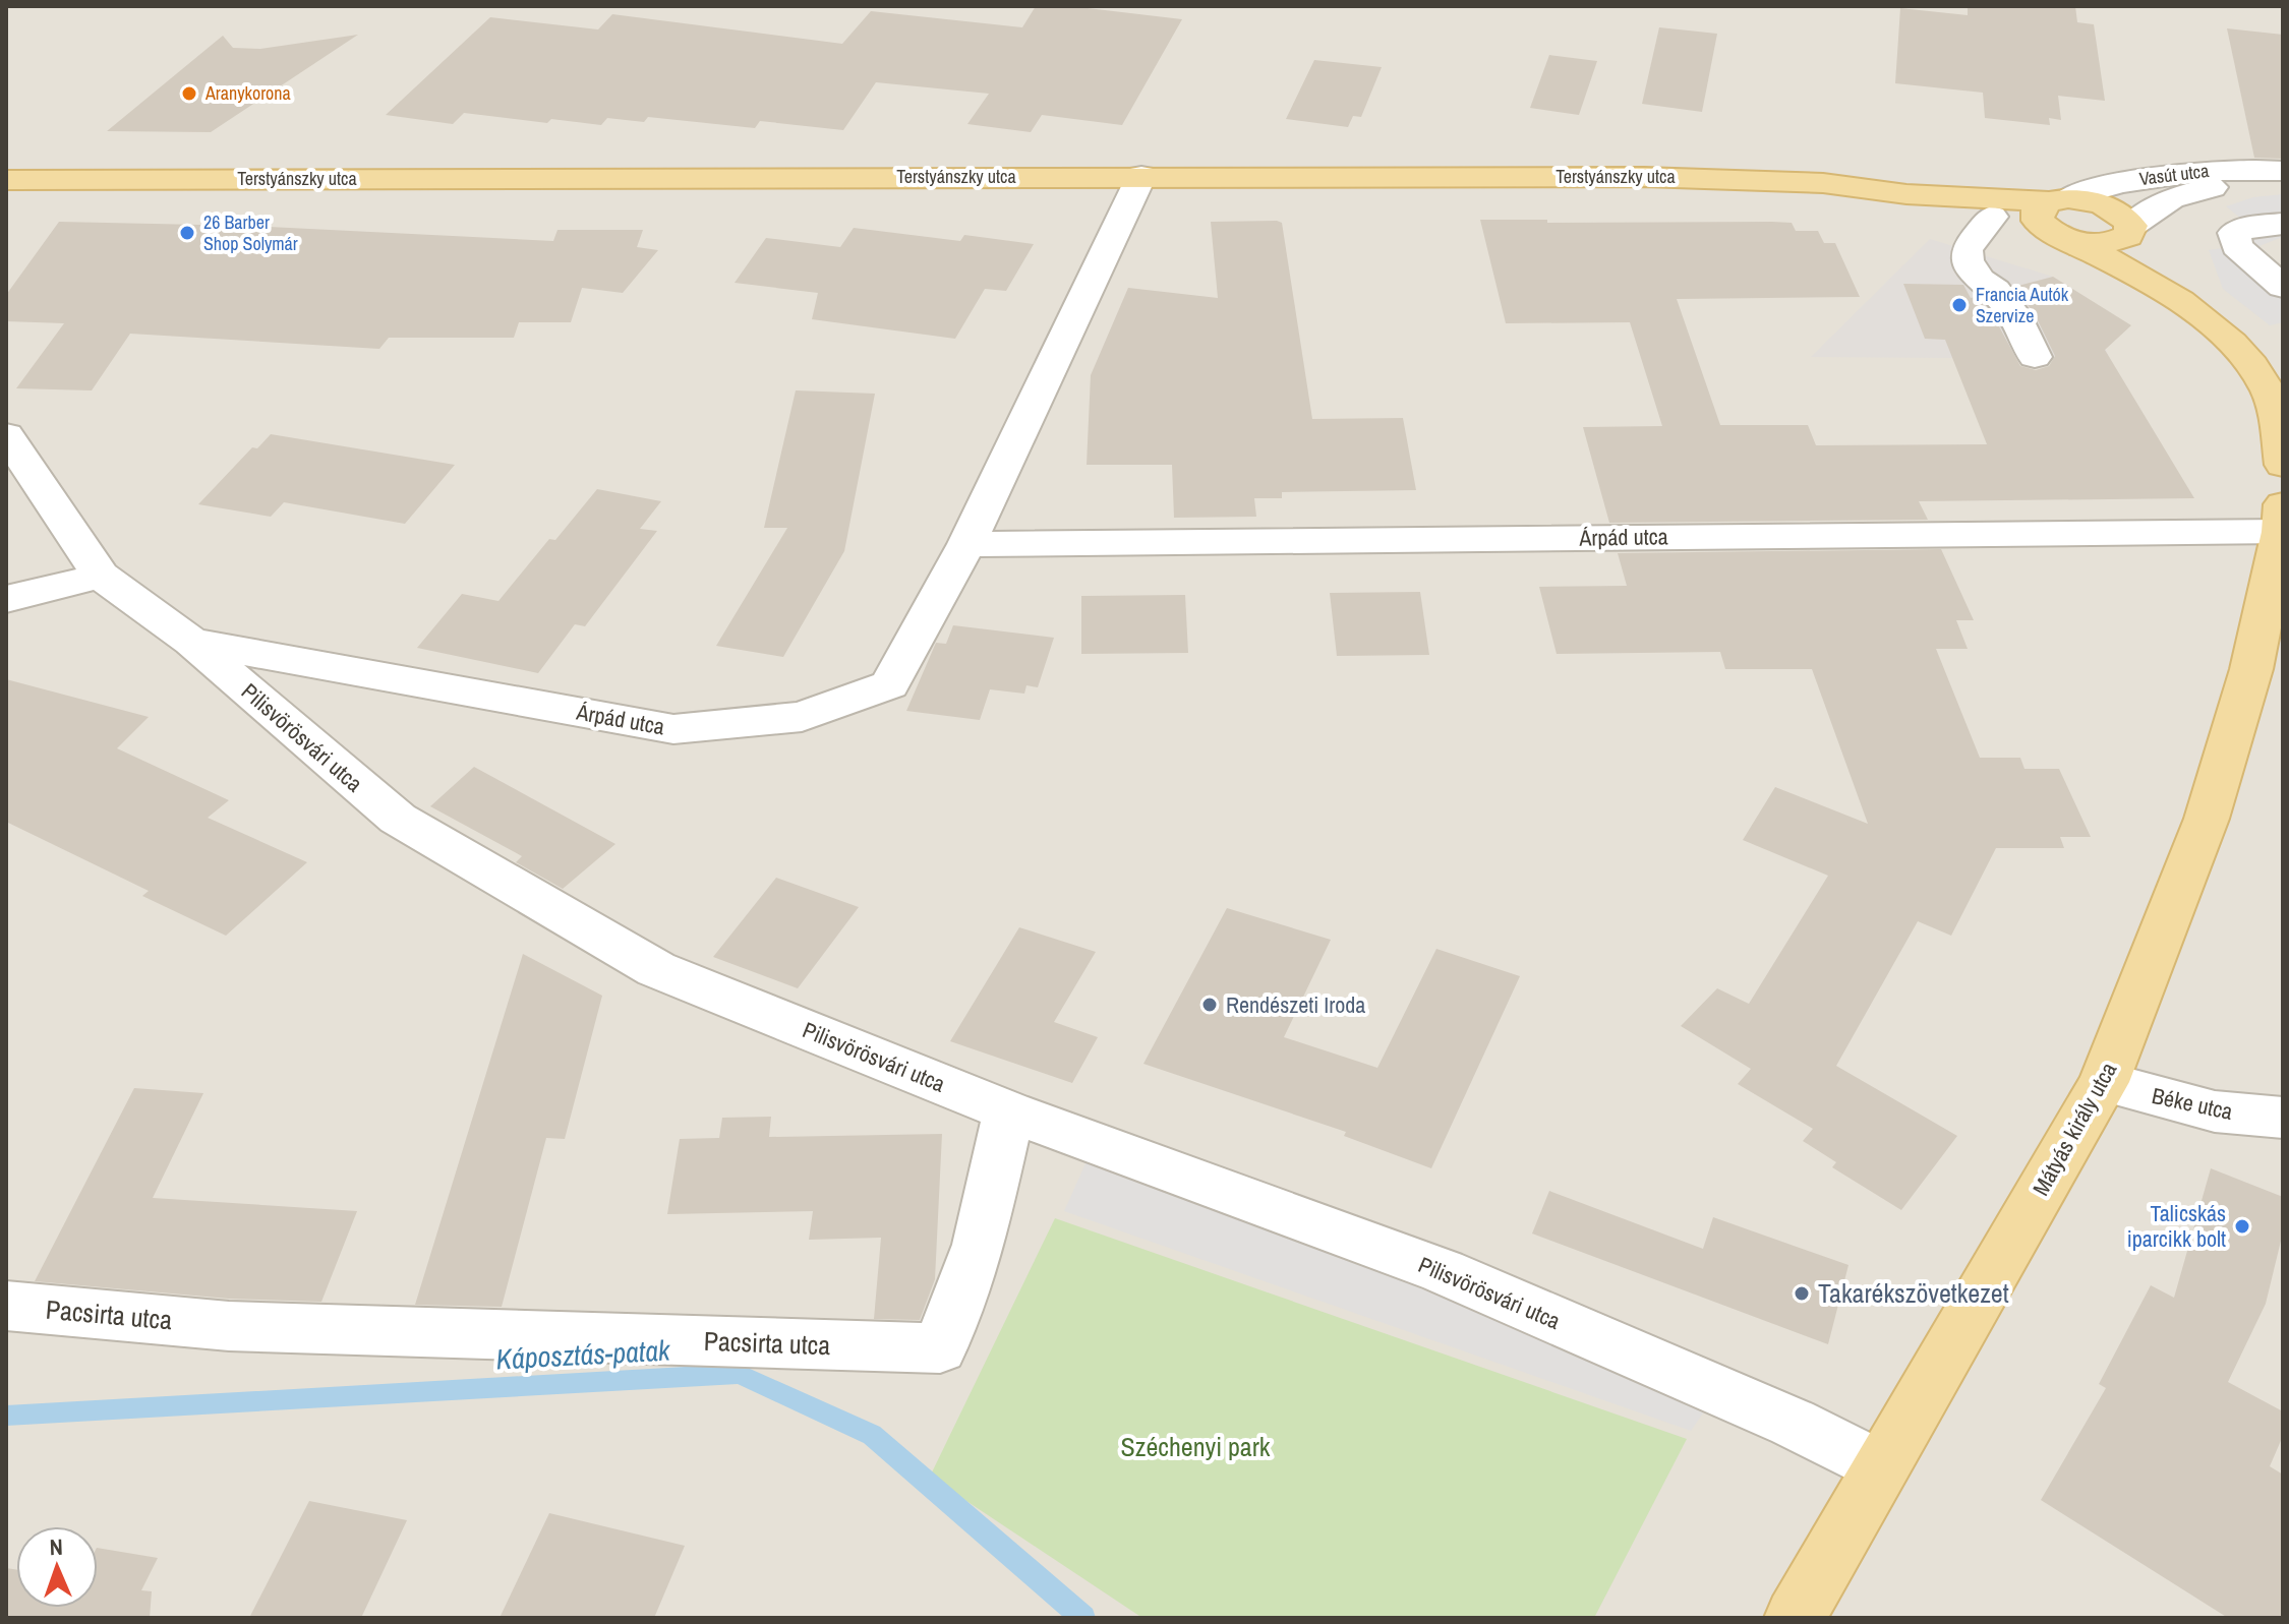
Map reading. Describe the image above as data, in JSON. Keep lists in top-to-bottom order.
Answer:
{
  "streets": {
    "main road": ["Terstyánszky utca", "Mátyás király utca"],
    "street": [
      "Vasút utca",
      "Árpád utca",
      "Pilisvörösvári utca",
      "Béke utca",
      "Pacsirta utca"
    ]
  },
  "crossings": [
    ["Vasút utca", "Terstyánszky utca"],
    ["Terstyánszky utca", "Árpád utca"],
    ["Árpád utca", "Pilisvörösvári utca"],
    ["Árpád utca", "Mátyás király utca"],
    ["Pilisvörösvári utca", "Mátyás király utca"],
    ["Pilisvörösvári utca", "Pacsirta utca"],
    ["Béke utca", "Mátyás király utca"]
  ],
  "water": ["Káposztás-patak"],
  "parks": ["Széchenyi park"],
  "places": [
    "Aranykorona",
    "26 Barber Shop Solymár",
    "Francia Autók Szervize",
    "Rendészeti Iroda",
    "Talicskás iparcikk bolt",
    "Takarékszövetkezet"
  ],
  "north": "top"
}
